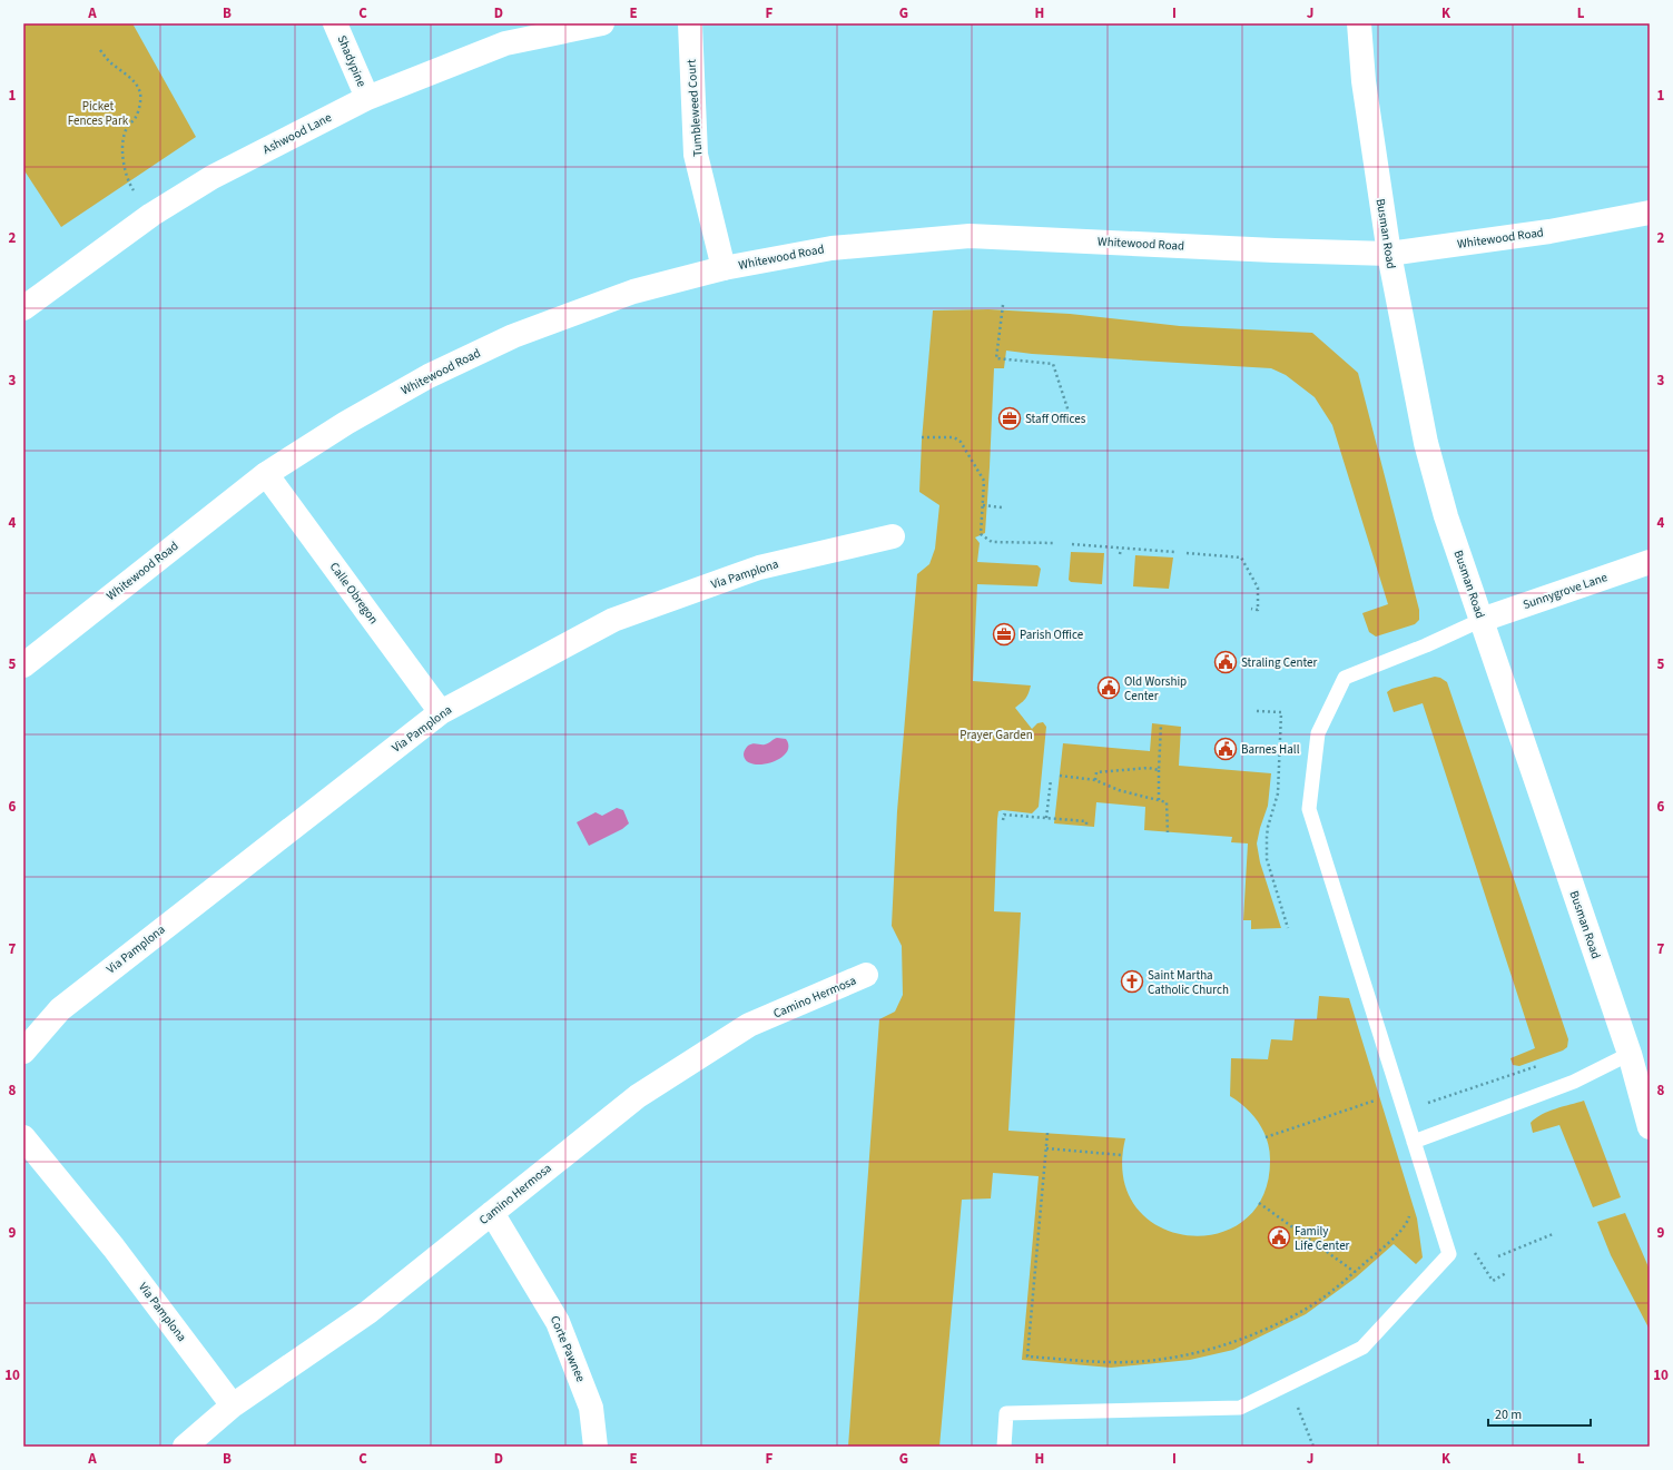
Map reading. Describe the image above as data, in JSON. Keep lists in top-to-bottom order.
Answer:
{
  "streets": {
    "street": [
      "Shadypine",
      "Tumbleweed Court",
      "Ashwood Lane",
      "Busman Road",
      "Whitewood Road",
      "Via Pamplona",
      "Sunnygrove Lane",
      "Calle Obregon",
      "Camino Hermosa",
      "Corte Pawnee"
    ]
  },
  "crossings": [
    ["Shadypine", "Ashwood Lane"],
    ["Tumbleweed Court", "Whitewood Road"],
    ["Busman Road", "Whitewood Road"],
    ["Busman Road", "Sunnygrove Lane"],
    ["Whitewood Road", "Calle Obregon"],
    ["Via Pamplona", "Calle Obregon"],
    ["Via Pamplona", "Camino Hermosa"],
    ["Camino Hermosa", "Corte Pawnee"]
  ],
  "parks": ["Picket Fences Park", "Prayer Garden"],
  "places": {
    "office": ["Staff Offices", "Parish Office"],
    "public building": [
      "Straling Center",
      "Old Worship Center",
      "Barnes Hall",
      "Family Life Center"
    ],
    "church": ["Saint Martha Catholic Church"]
  },
  "scale_bar": "20 m",
  "grid": {
    "columns": [
      "A",
      "B",
      "C",
      "D",
      "E",
      "F",
      "G",
      "H",
      "I",
      "J",
      "K",
      "L"
    ],
    "rows": [
      "1",
      "2",
      "3",
      "4",
      "5",
      "6",
      "7",
      "8",
      "9",
      "10"
    ]
  }
}
